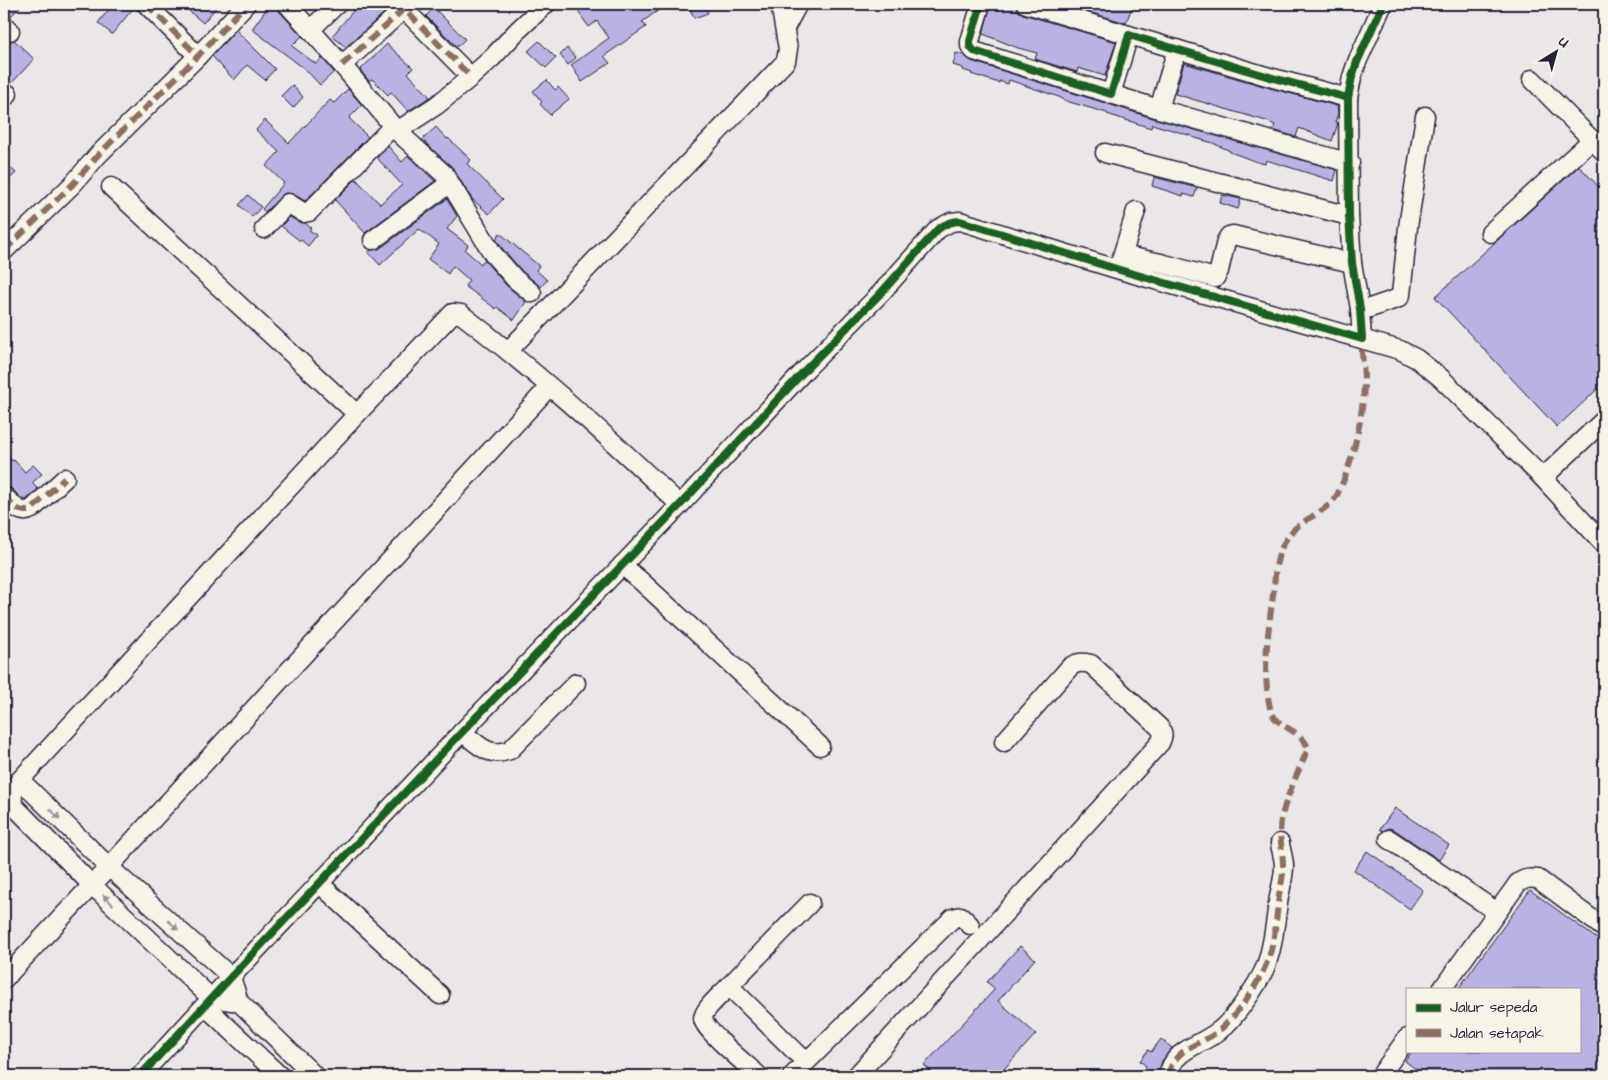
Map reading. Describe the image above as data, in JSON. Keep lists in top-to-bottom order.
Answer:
{
  "legend": ["Jalur sepeda", "Jalan setapak"],
  "north": "top right"
}
